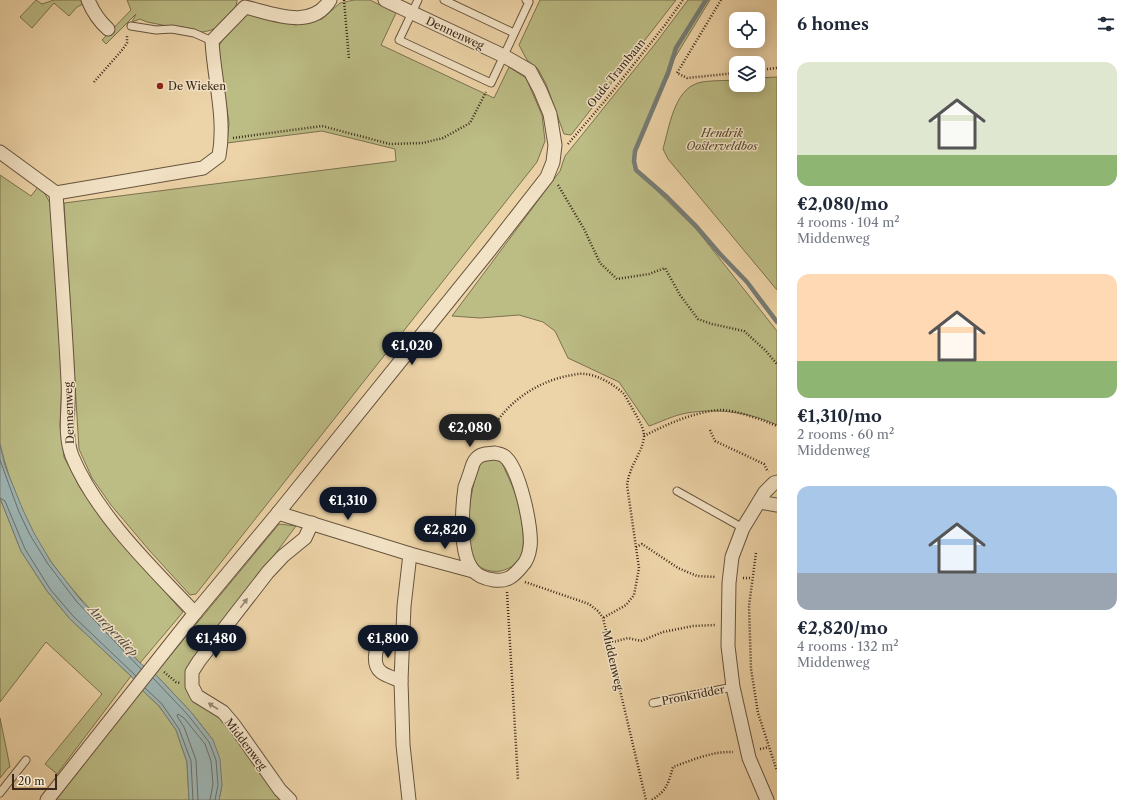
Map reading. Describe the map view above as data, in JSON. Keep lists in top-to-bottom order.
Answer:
{
  "streets": {
    "street": ["Dennenweg", "Middenweg", "Pronkridder"],
    "path": ["Oude Trambaan"]
  },
  "crossings": [
    ["Dennenweg", "Oude Trambaan"]
  ],
  "water": ["Anreperdiep"],
  "parks": ["Hendrik Oosterveldbos"],
  "places": ["De Wieken"],
  "scale_bar": "20 m",
  "page": {
    "heading": "6 homes",
    "list": [
      {
        "name": "€2,080/mo",
        "note": "4 rooms · 104 m² · Middenweg"
      },
      {
        "name": "€1,310/mo",
        "note": "2 rooms · 60 m² · Middenweg"
      },
      {
        "name": "€2,820/mo",
        "note": "4 rooms · 132 m² · Middenweg"
      }
    ],
    "price": [
      "€1,020",
      "€2,080",
      "€1,310",
      "€2,820",
      "€1,480",
      "€1,800"
    ],
    "scale": "20 m"
  }
}
